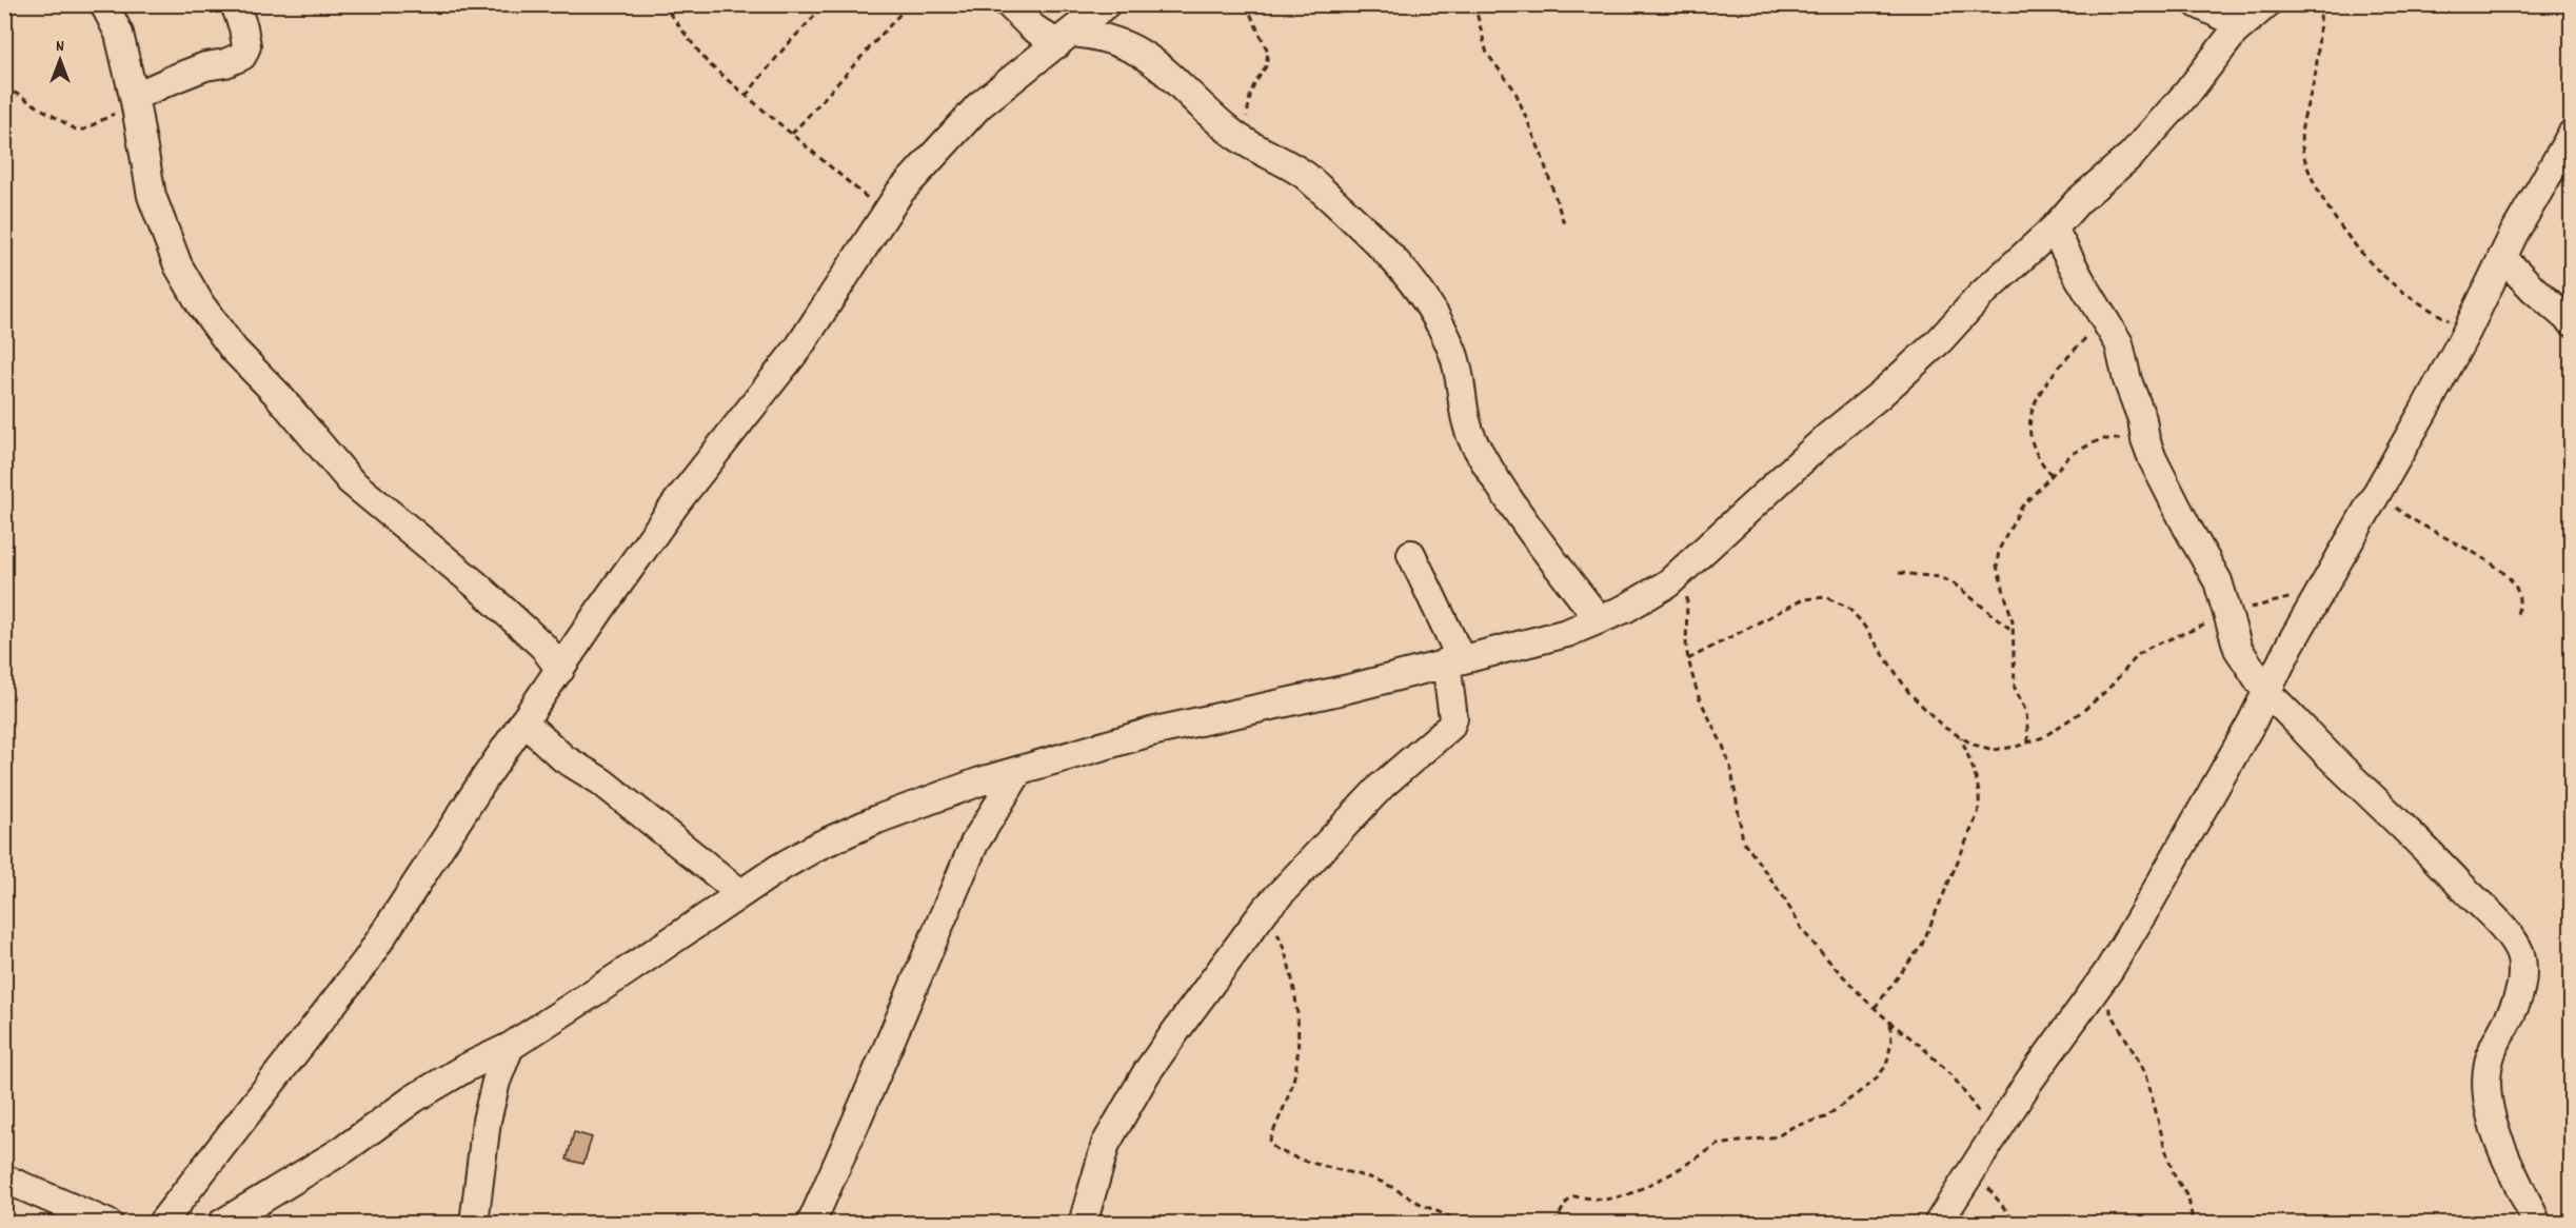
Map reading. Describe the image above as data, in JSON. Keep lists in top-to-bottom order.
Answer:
{
  "north": "top"
}
